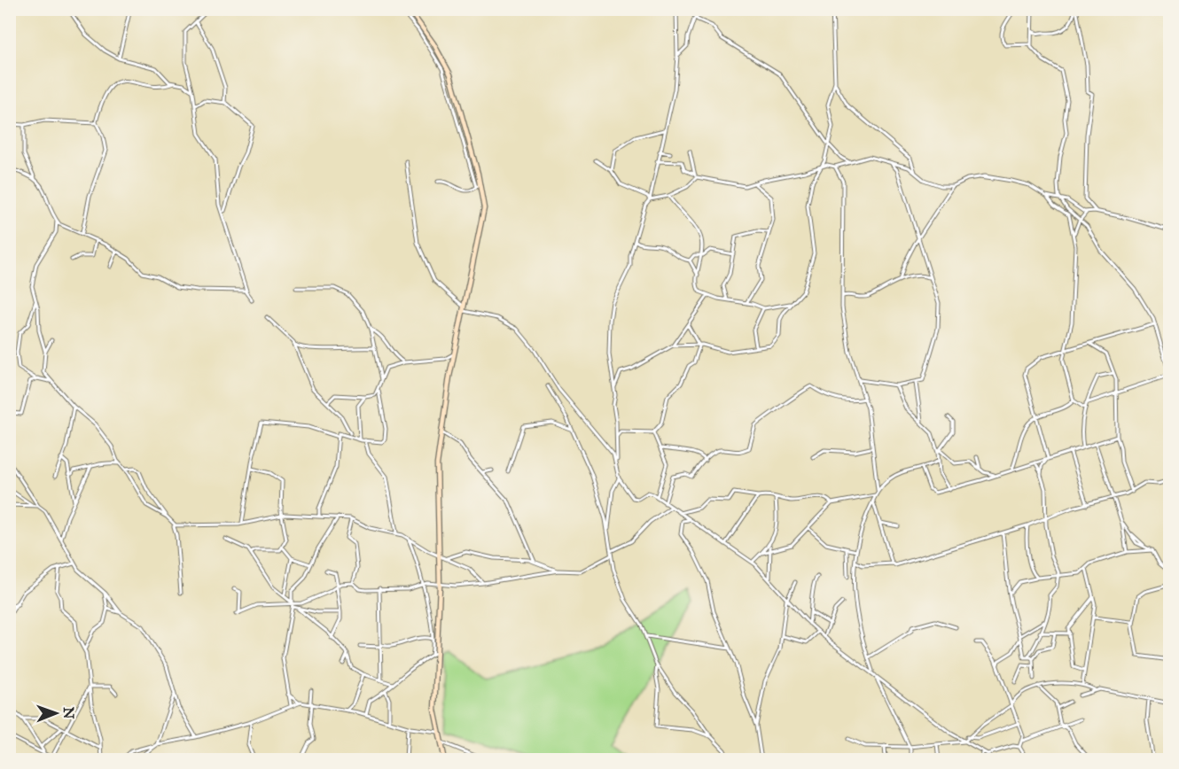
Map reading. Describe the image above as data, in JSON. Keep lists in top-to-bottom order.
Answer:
{
  "north": "right"
}
